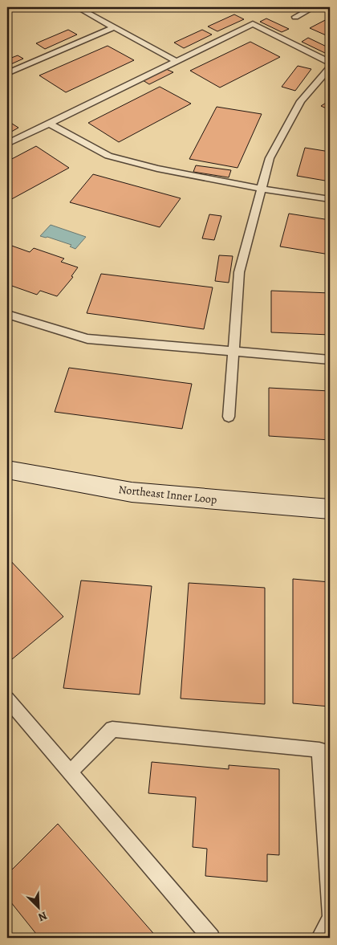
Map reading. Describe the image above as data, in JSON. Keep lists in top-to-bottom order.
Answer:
{
  "streets": {
    "main road": ["Northeast Inner Loop"]
  },
  "north": "bottom right"
}
